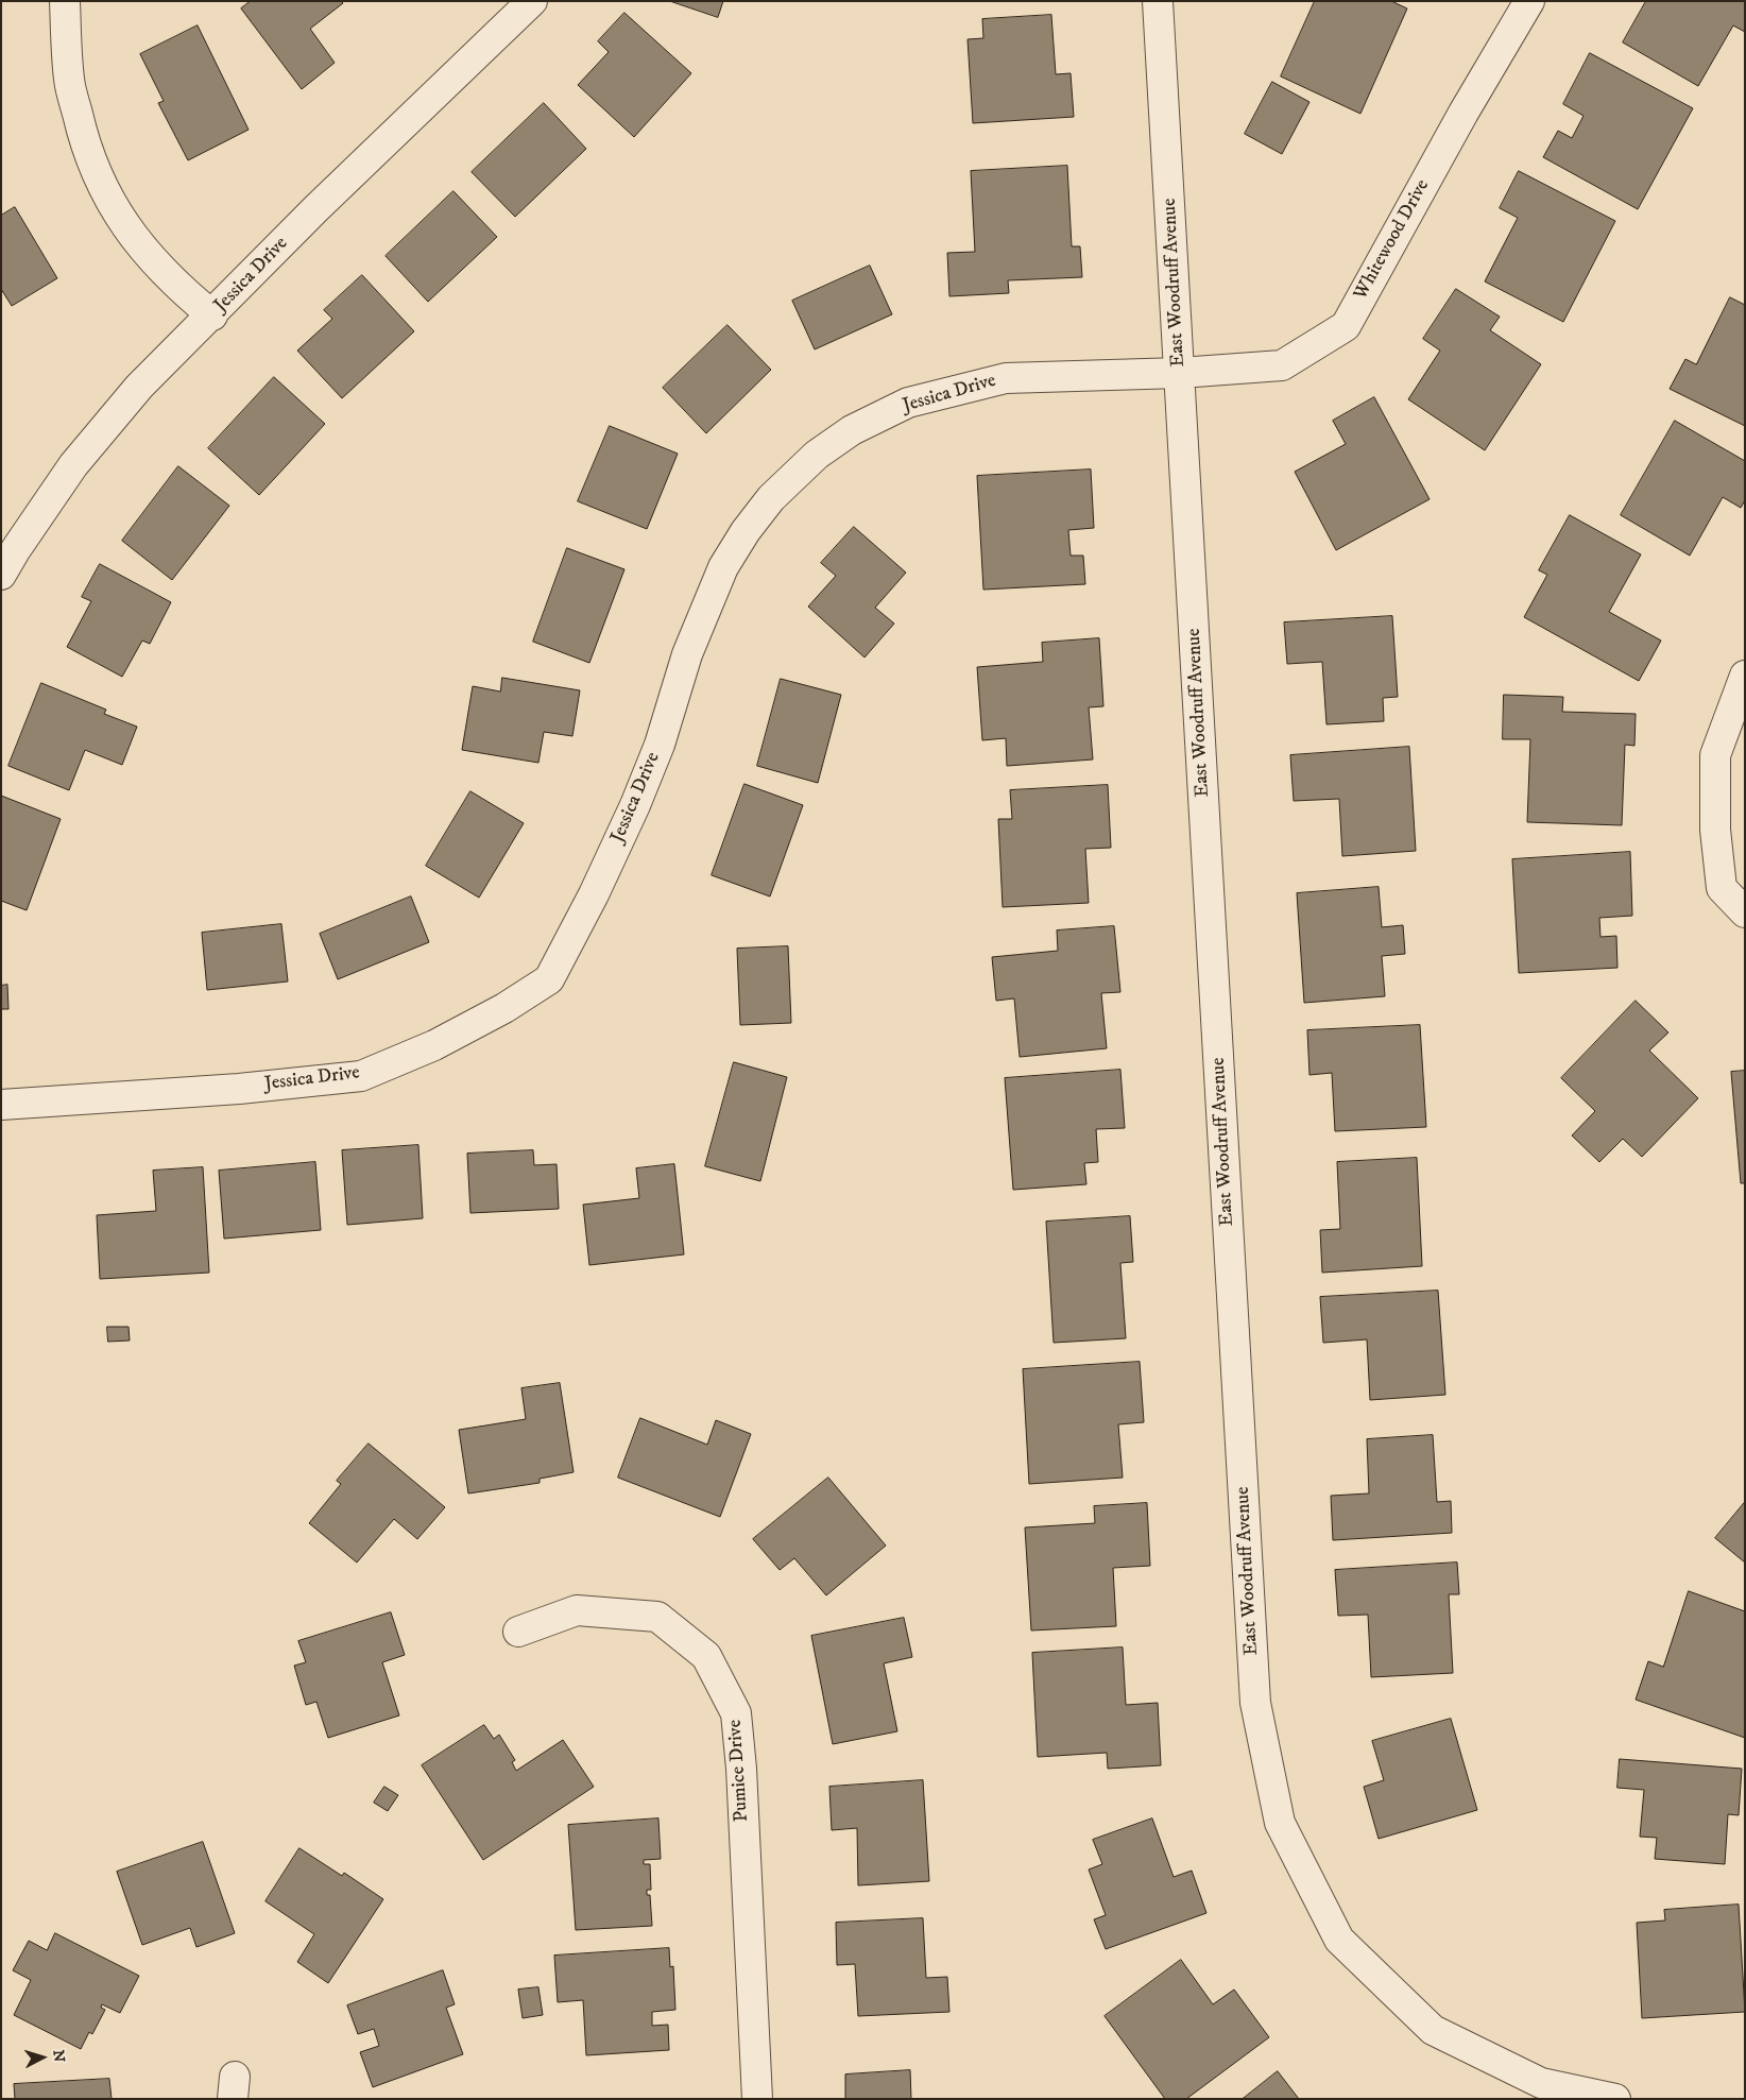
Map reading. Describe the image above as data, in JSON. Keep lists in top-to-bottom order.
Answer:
{
  "streets": {
    "street": [
      "Whitewood Drive",
      "Jessica Drive",
      "East Woodruff Avenue",
      "Pumice Drive"
    ]
  },
  "crossings": [
    ["Whitewood Drive", "Jessica Drive"],
    ["Whitewood Drive", "East Woodruff Avenue"],
    ["Jessica Drive", "East Woodruff Avenue"]
  ],
  "north": "right"
}
